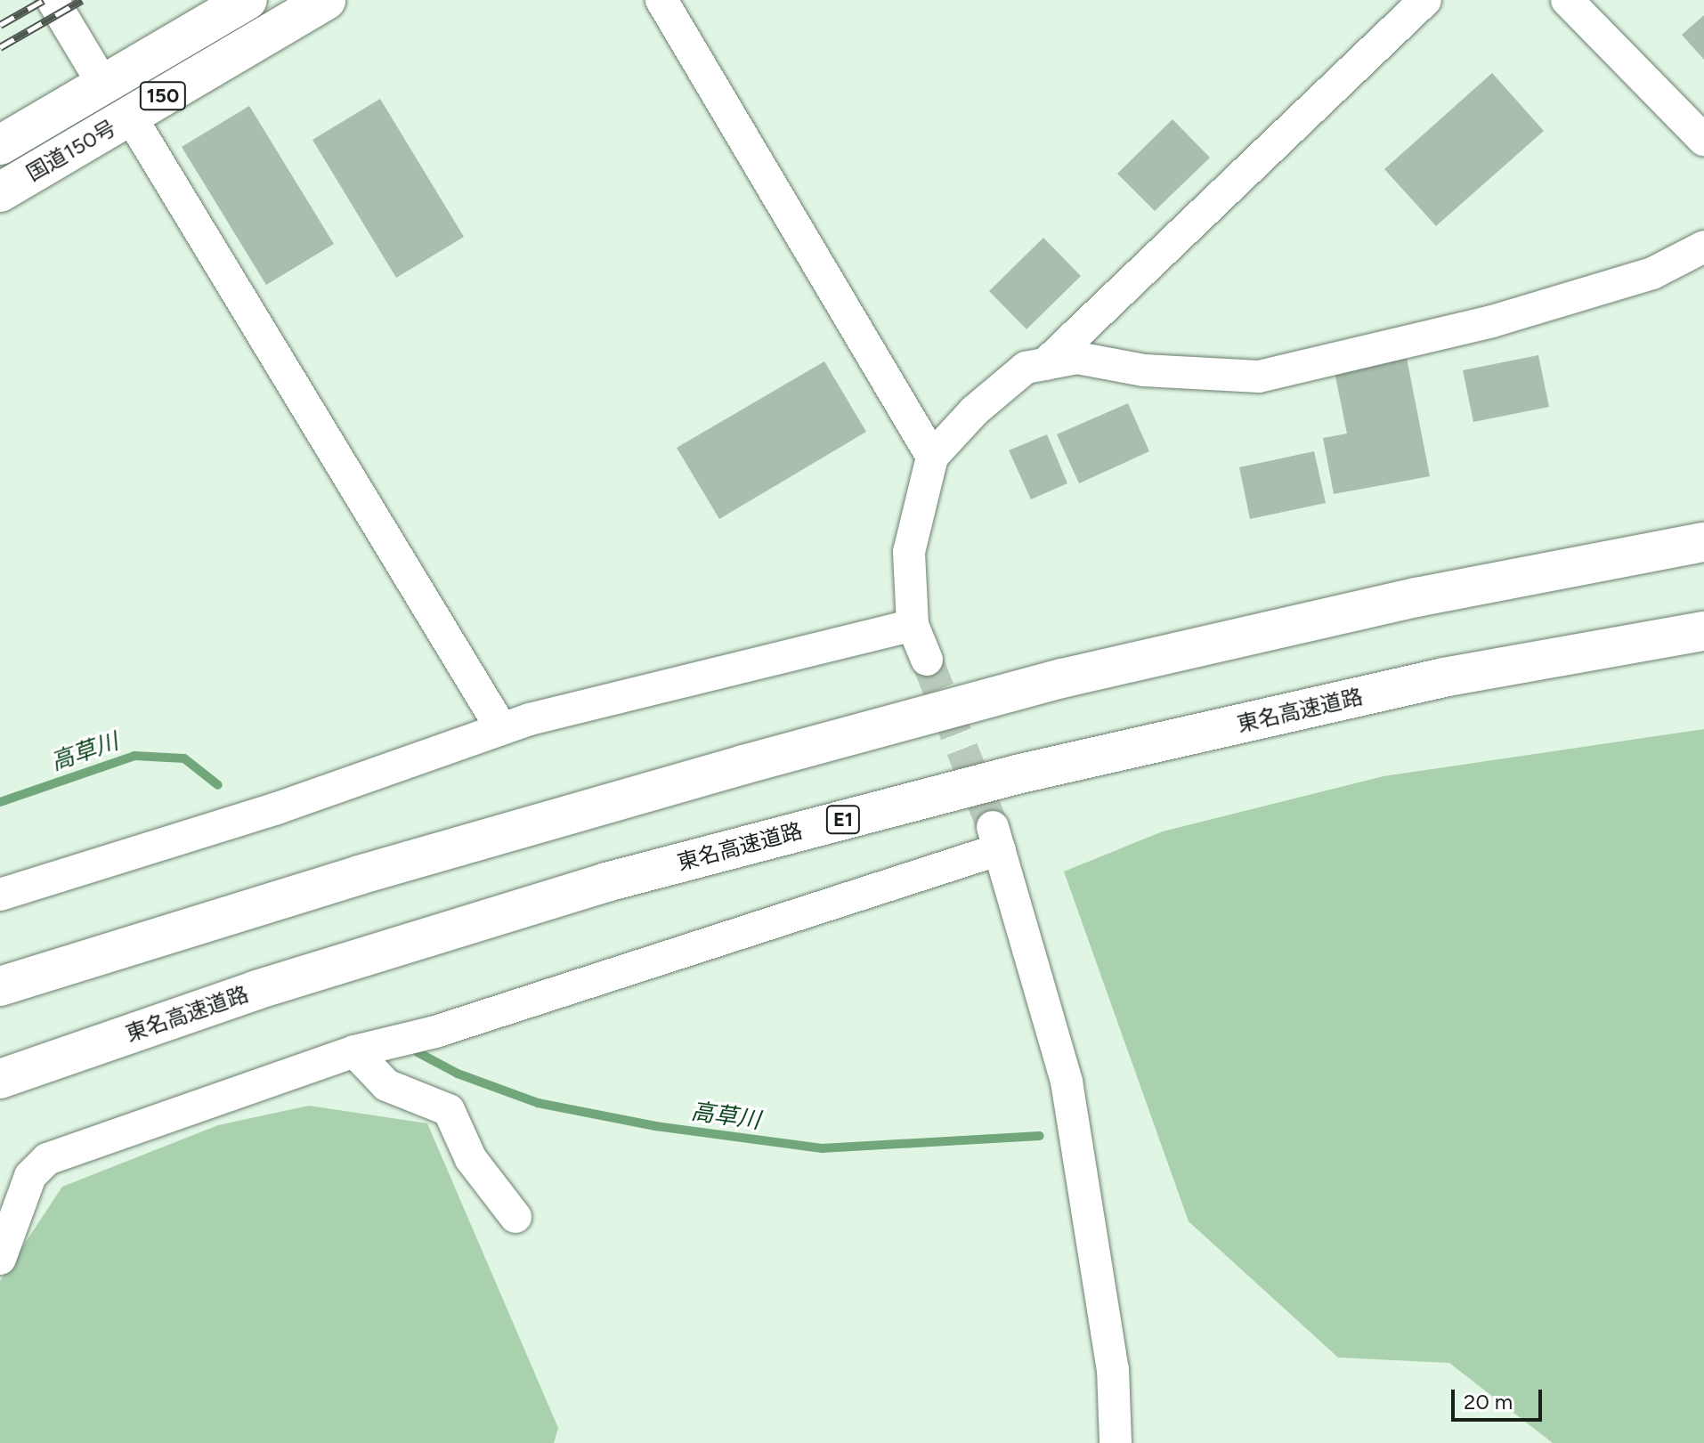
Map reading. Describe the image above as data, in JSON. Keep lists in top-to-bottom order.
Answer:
{
  "streets": {
    "highway": [
      "150",
      "国道150号",
      "東名高速道路",
      "E1"
    ]
  },
  "water": ["高草川"],
  "scale_bar": "20 m"
}
